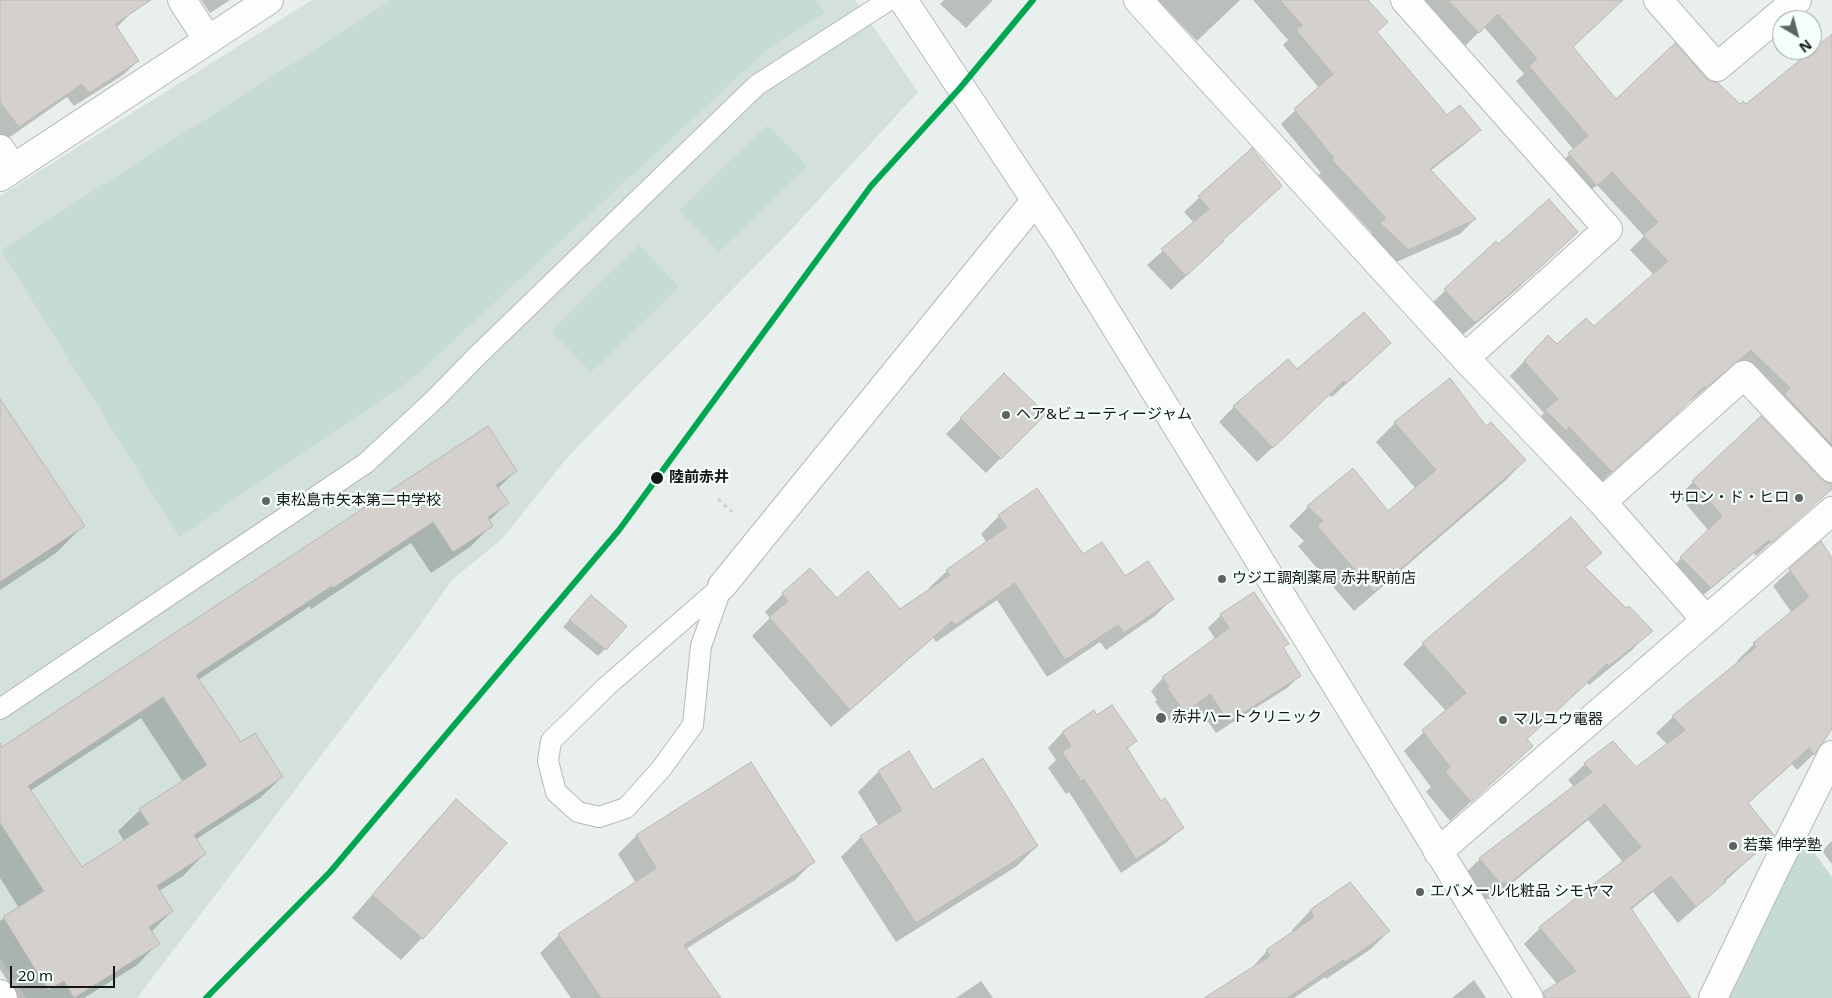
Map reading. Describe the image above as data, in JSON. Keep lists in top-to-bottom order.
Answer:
{
  "places": [
    "ヘア&ビューティージャム",
    "陸前赤井",
    "サロン・ド・ヒロ",
    "東松島市矢本第二中学校",
    "ウジエ調剤薬局 赤井駅前店",
    "赤井ハートクリニック",
    "マルユウ電器",
    "若葉 伸学塾",
    "エバメール化粧品 シモヤマ"
  ],
  "scale_bar": "20 m",
  "north": "bottom right"
}
